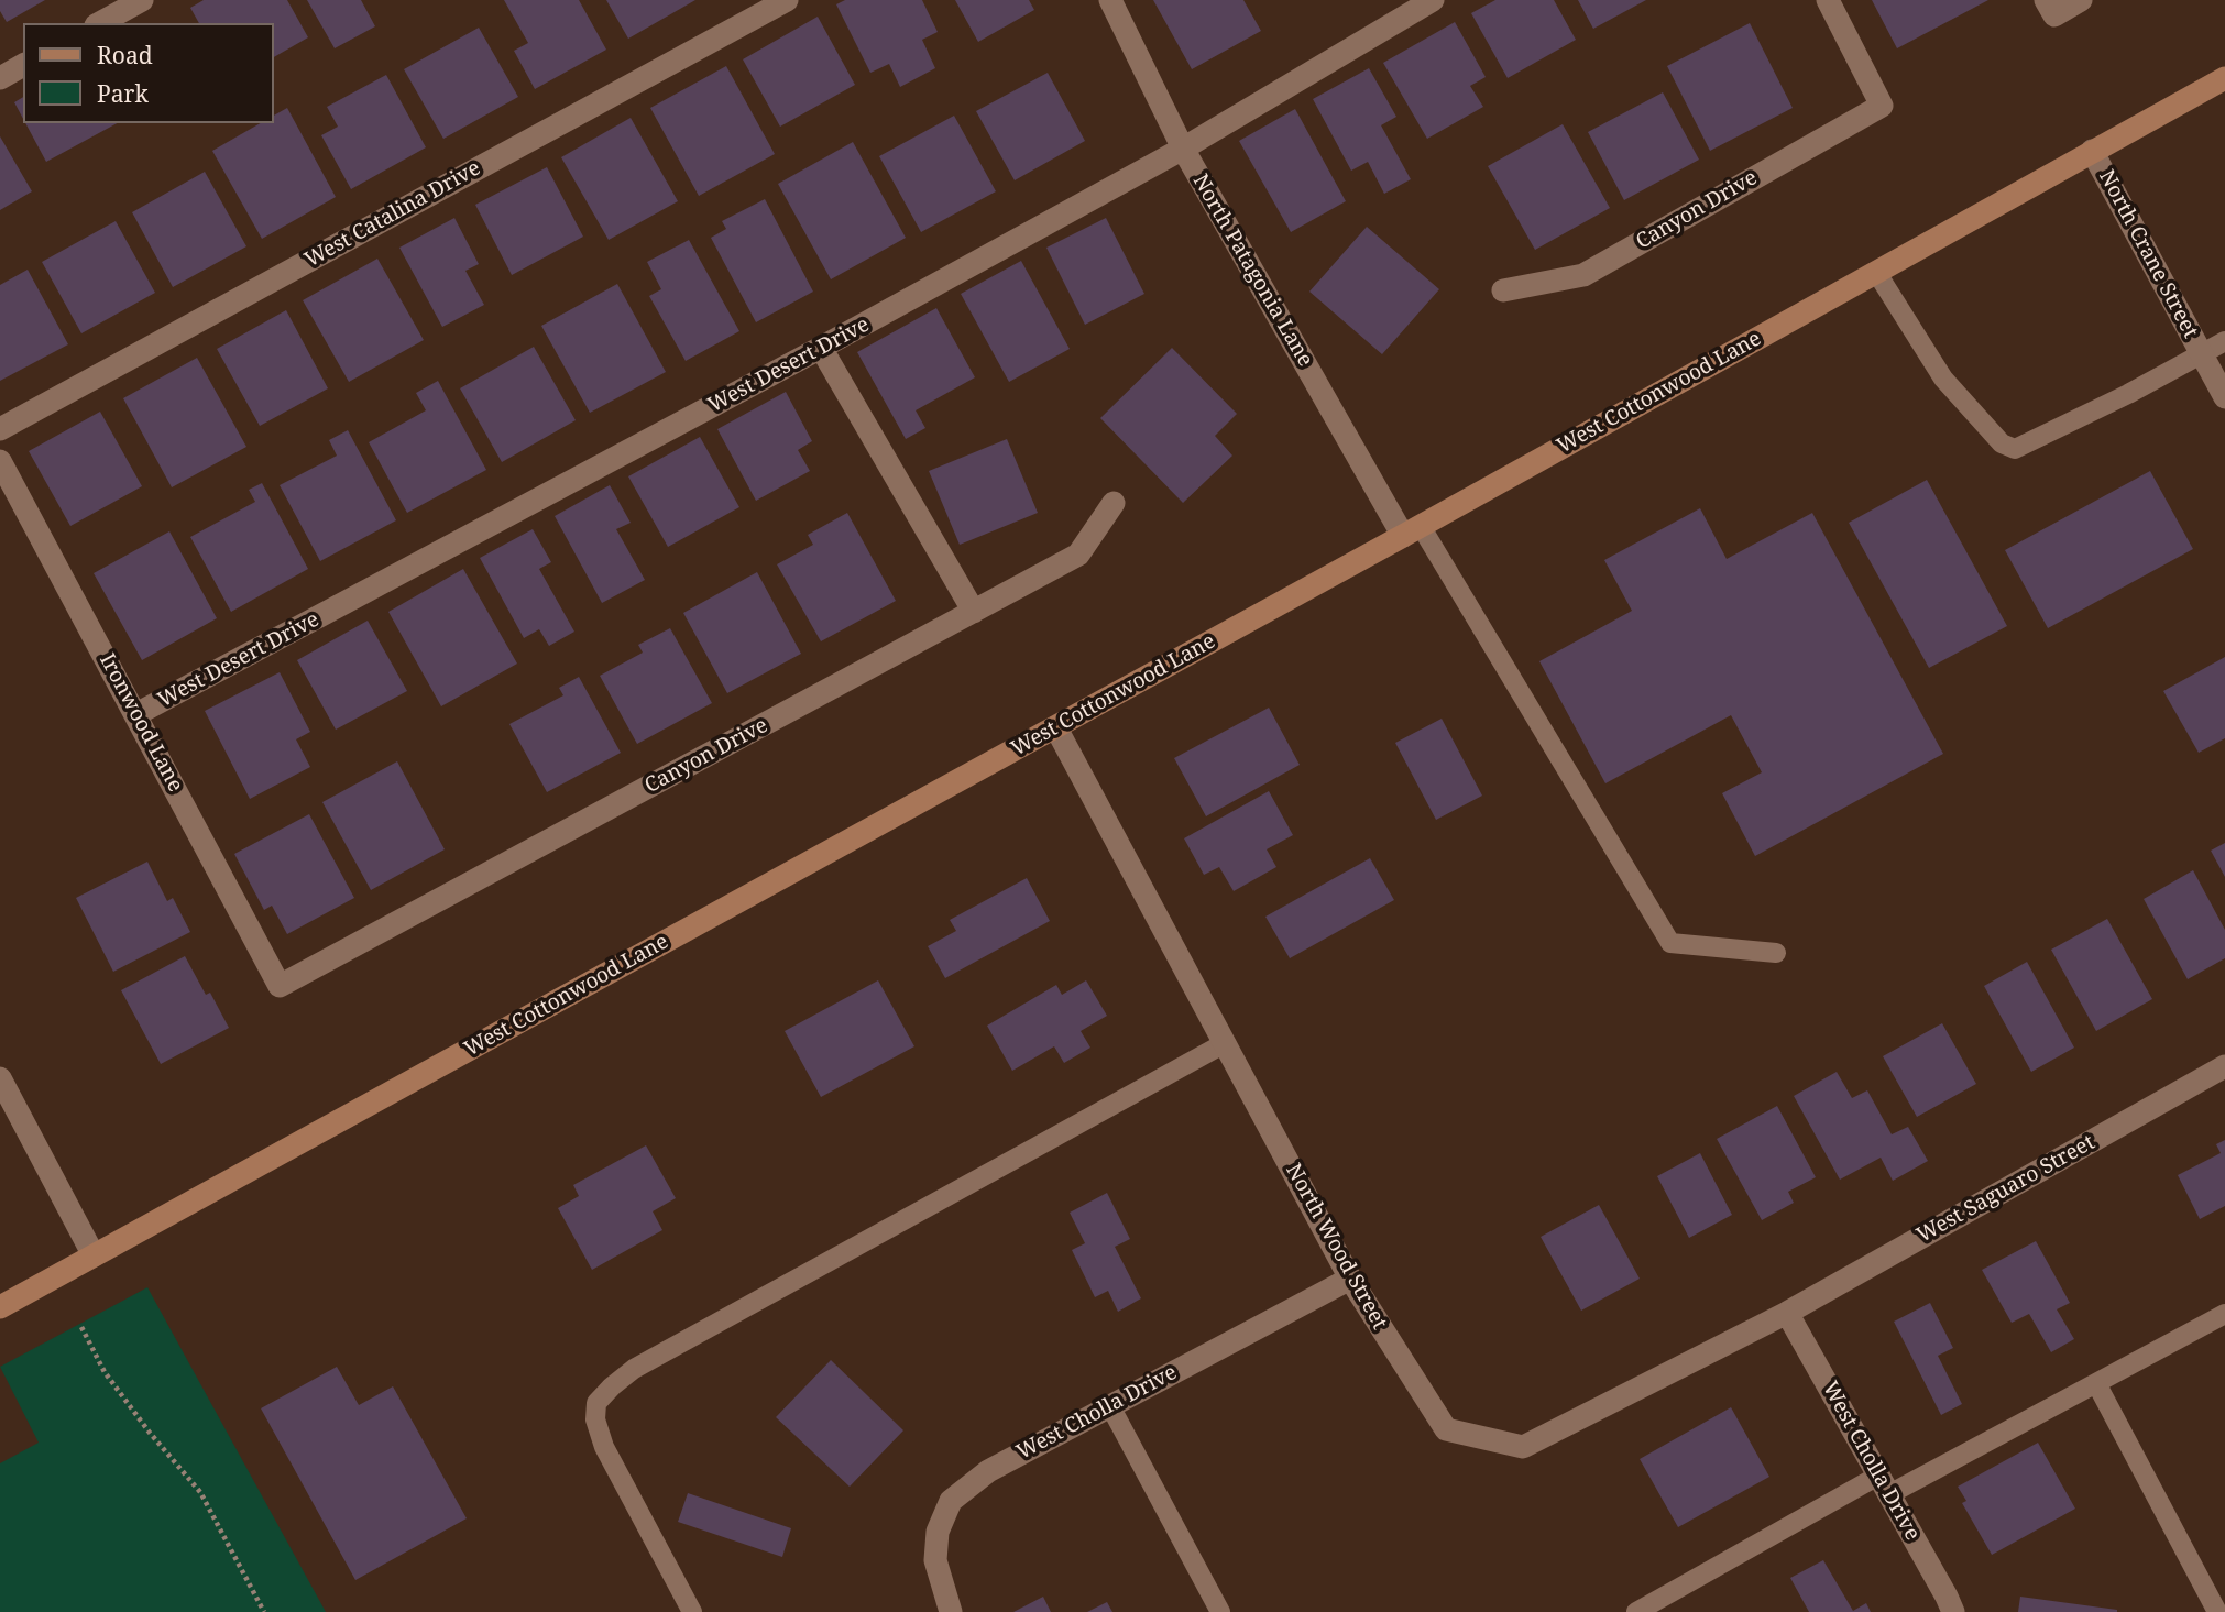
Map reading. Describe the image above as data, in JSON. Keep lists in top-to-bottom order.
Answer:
{
  "streets": {
    "main road": ["West Cottonwood Lane"],
    "street": [
      "Canyon Drive",
      "West Catalina Drive",
      "North Crane Street",
      "North Patagonia Lane",
      "West Desert Drive",
      "Ironwood Lane",
      "West Saguaro Street",
      "North Wood Street",
      "West Cholla Drive"
    ]
  },
  "crossings": [
    ["Canyon Drive", "Ironwood Lane"],
    ["North Crane Street", "West Cottonwood Lane"],
    ["North Patagonia Lane", "West Desert Drive"],
    ["North Patagonia Lane", "West Cottonwood Lane"],
    ["West Desert Drive", "Ironwood Lane"],
    ["West Cottonwood Lane", "North Wood Street"],
    ["West Saguaro Street", "North Wood Street"],
    ["West Saguaro Street", "West Cholla Drive"],
    ["North Wood Street", "West Cholla Drive"]
  ],
  "legend": ["Road", "Park"]
}
